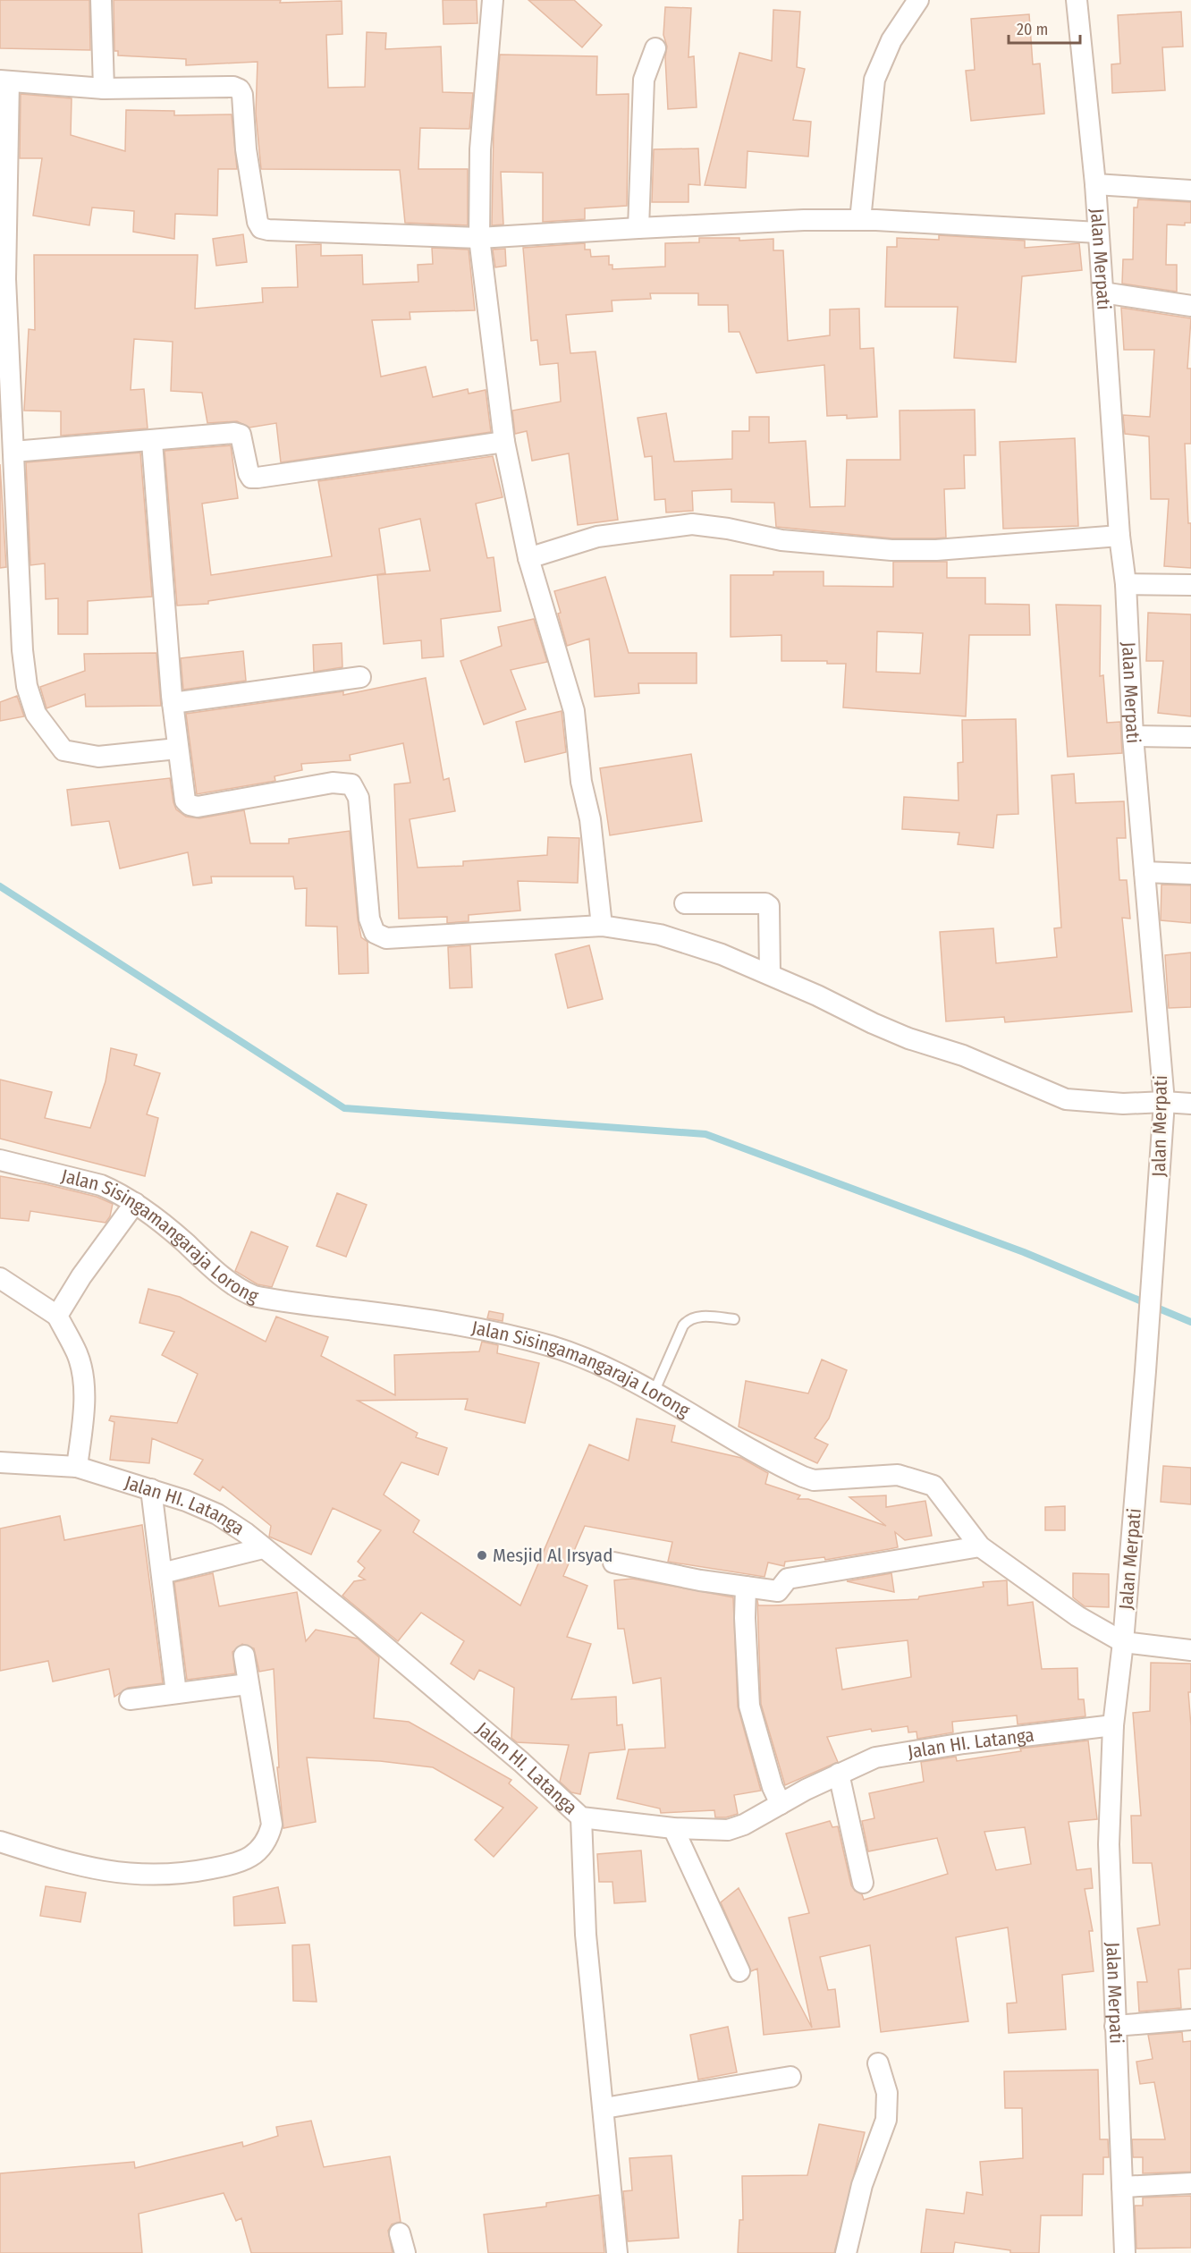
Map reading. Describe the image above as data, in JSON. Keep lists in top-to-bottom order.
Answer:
{
  "streets": {
    "street": ["Jalan Merpati", "Jalan Sisingamangaraja Lorong", "Jalan HI. Latanga"]
  },
  "crossings": [
    ["Jalan Merpati", "Jalan Sisingamangaraja Lorong"],
    ["Jalan Merpati", "Jalan HI. Latanga"]
  ],
  "places": ["Mesjid Al Irsyad"],
  "scale_bar": "20 m"
}
